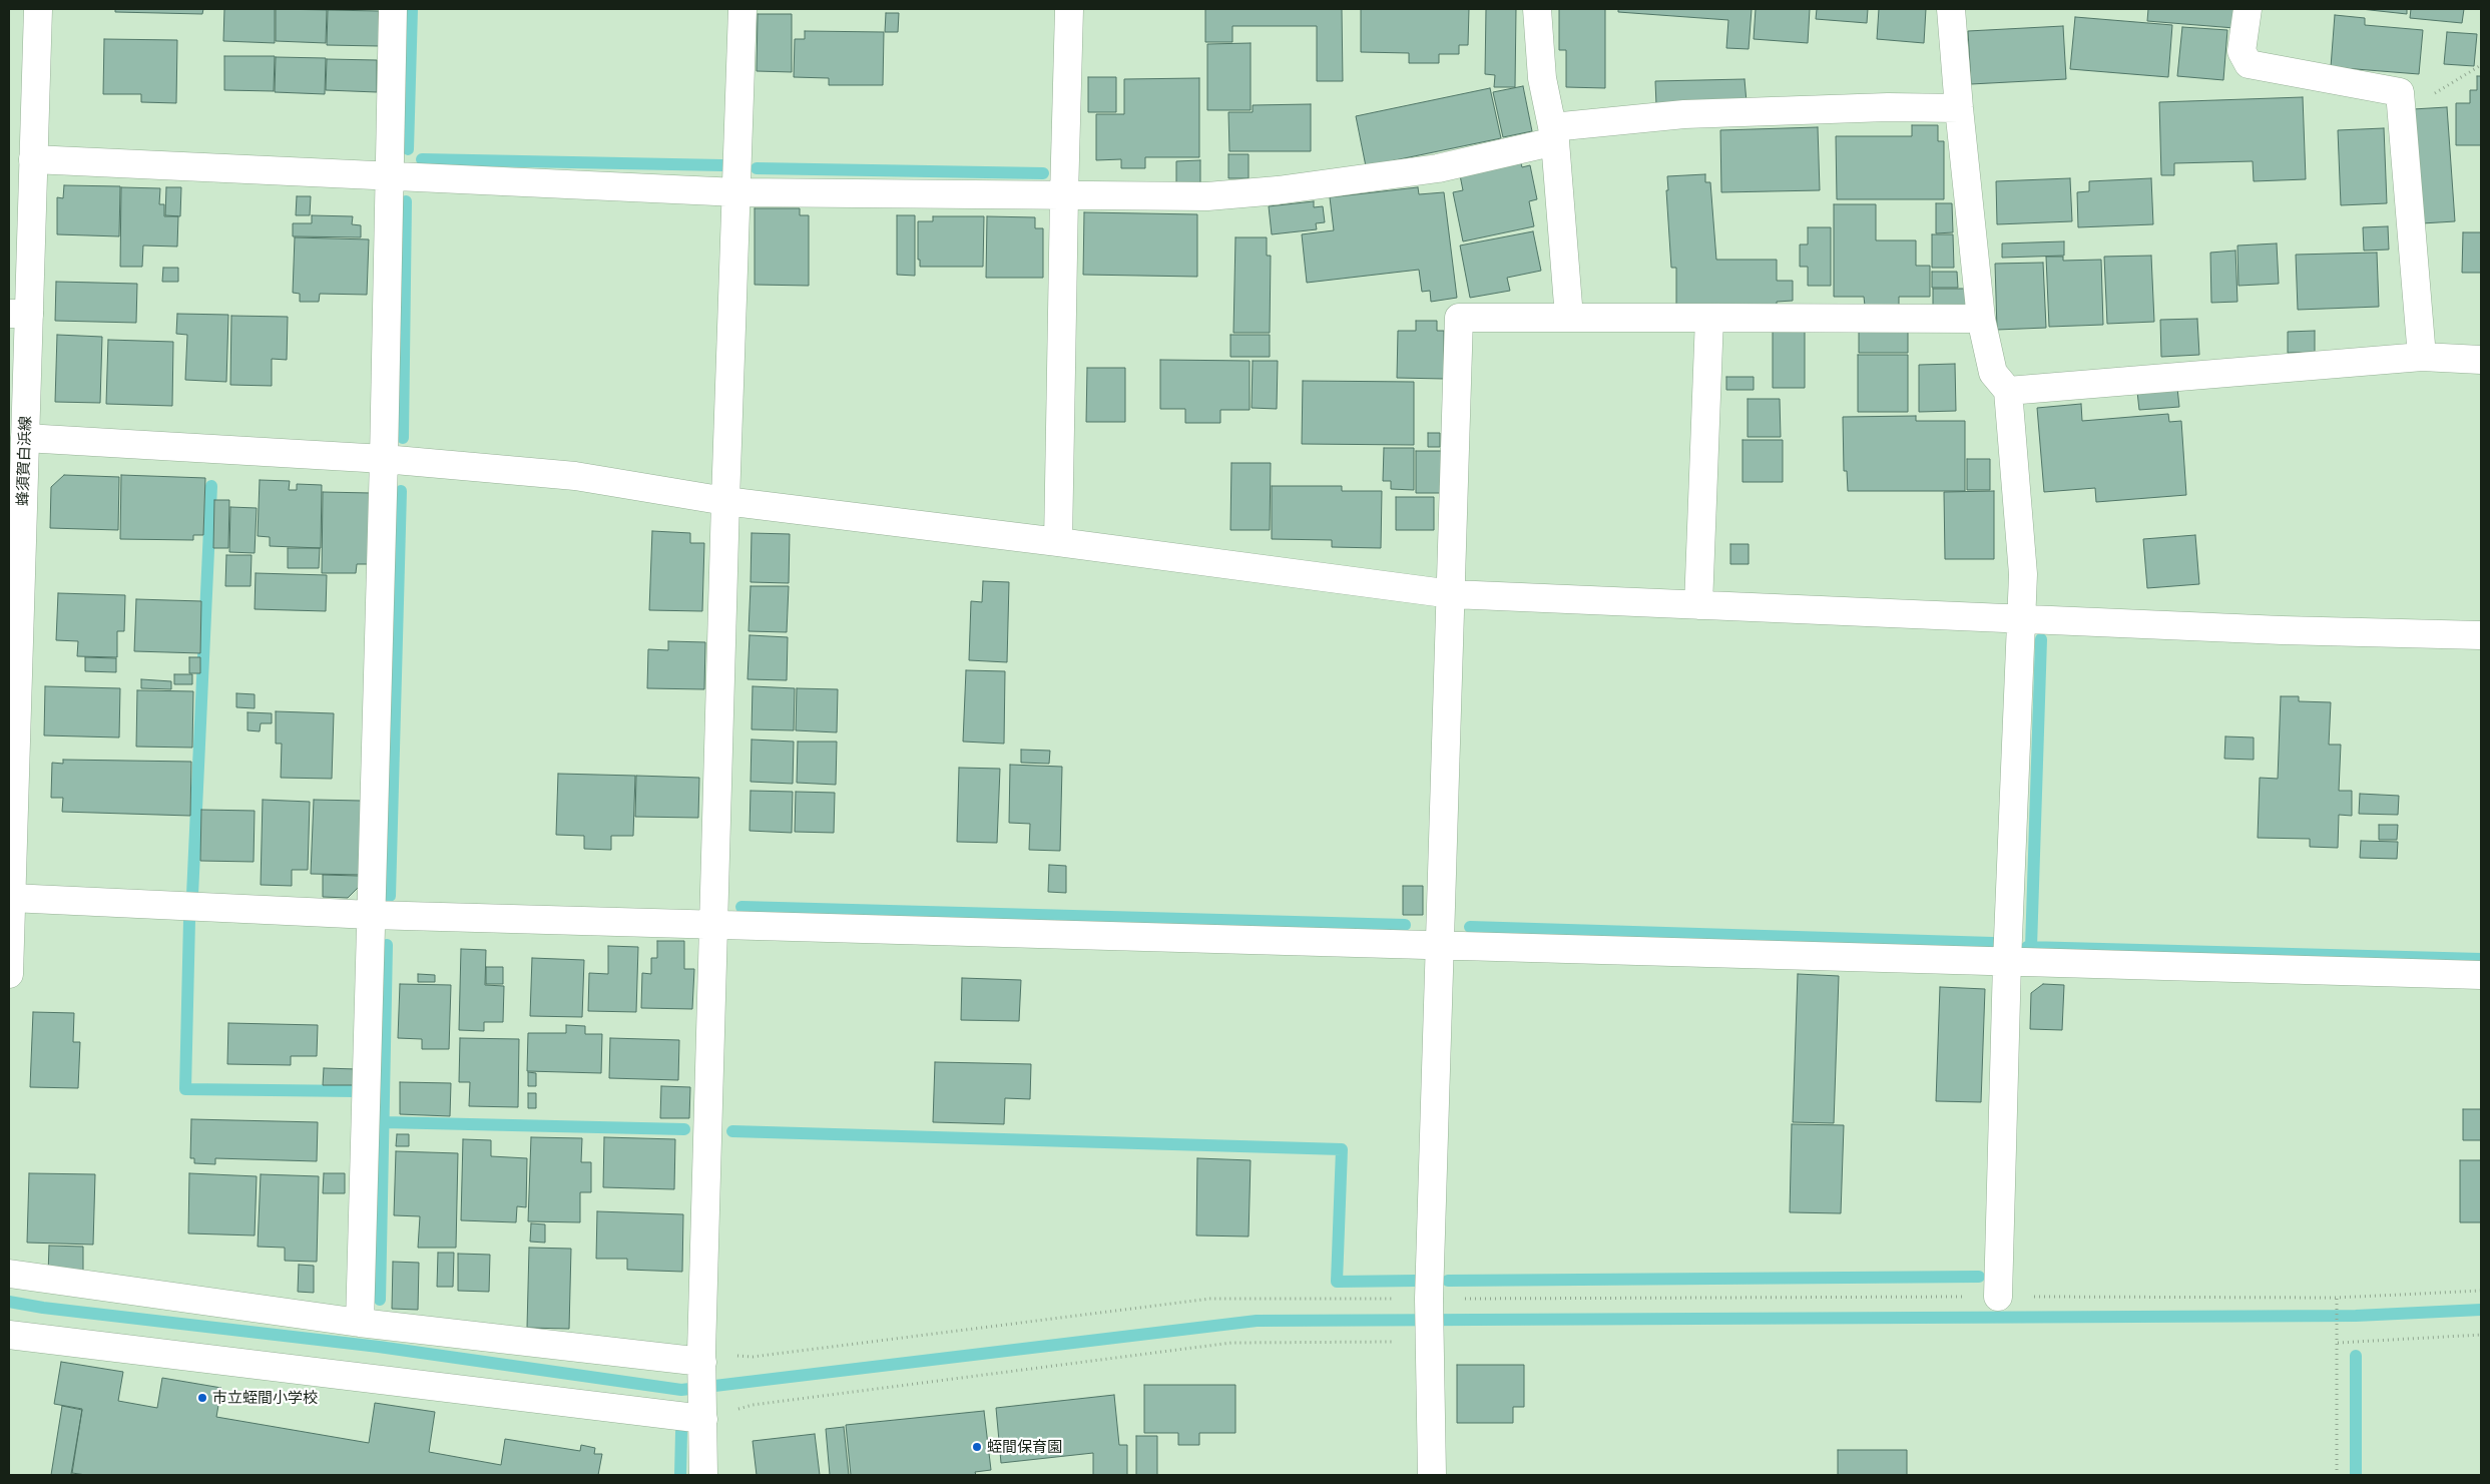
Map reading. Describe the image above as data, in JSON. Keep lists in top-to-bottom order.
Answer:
{
  "streets": {
    "street": ["蜂須賀白浜線"]
  },
  "places": ["市立蛭間小学校", "蛭間保育園"]
}
